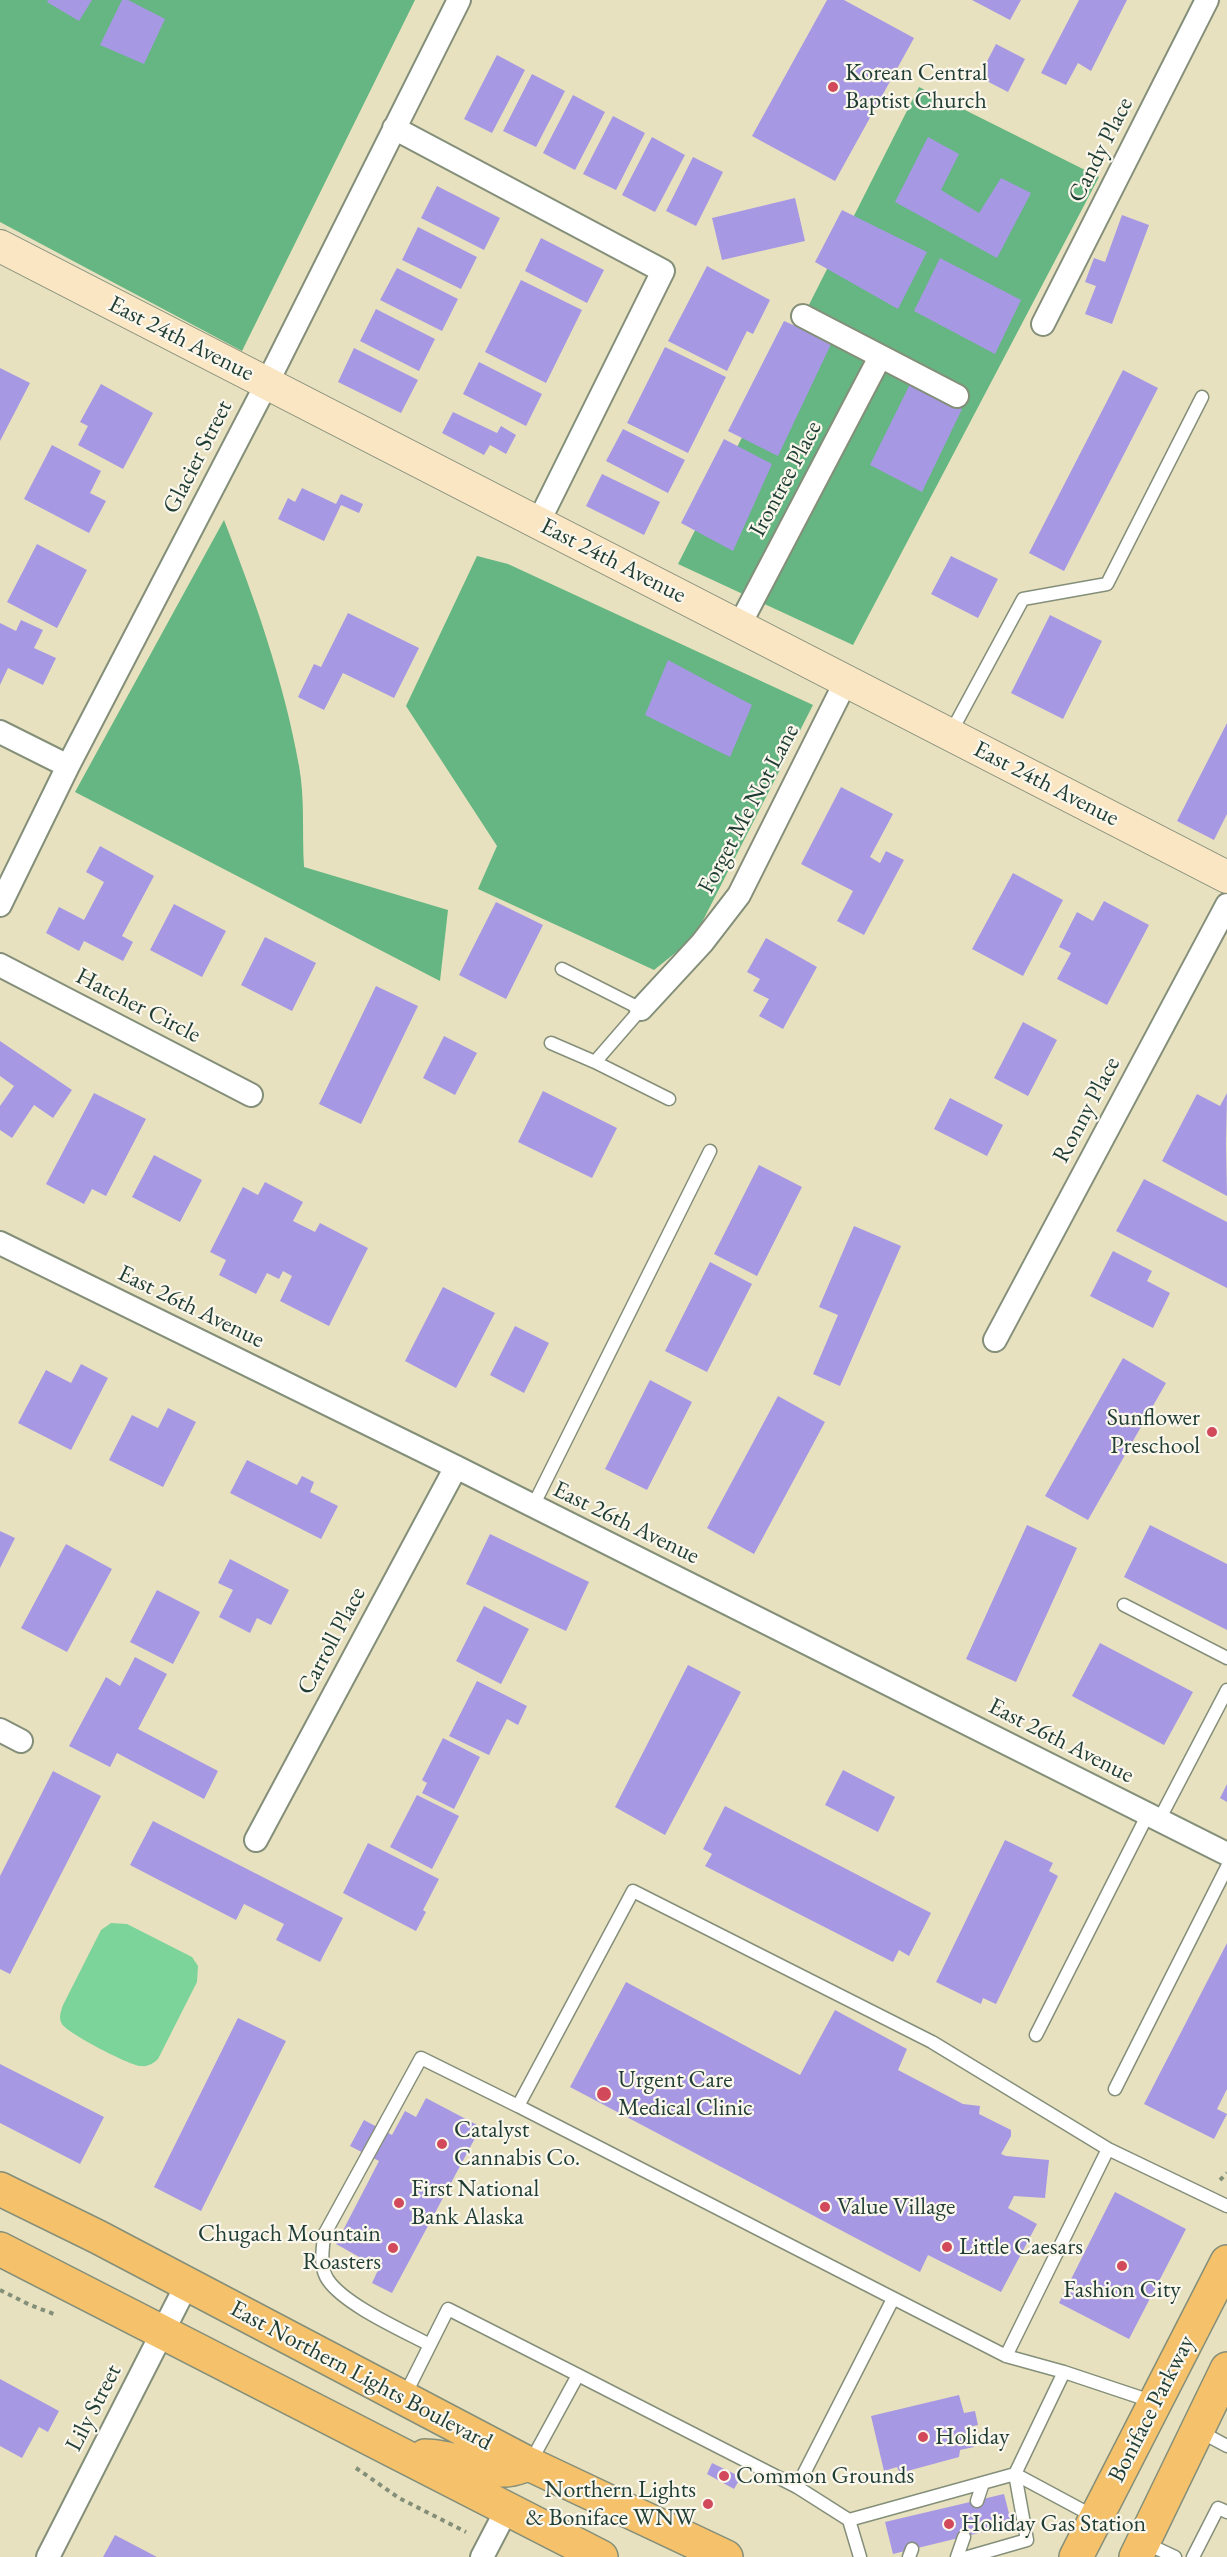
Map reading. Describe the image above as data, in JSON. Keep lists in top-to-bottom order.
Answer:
{
  "streets": {
    "main road": ["East Northern Lights Boulevard", "Boniface Parkway"],
    "street": [
      "Candy Place",
      "East 24th Avenue",
      "Glacier Street",
      "Irontree Place",
      "Forget Me Not Lane",
      "Hatcher Circle",
      "Ronny Place",
      "East 26th Avenue",
      "Carroll Place",
      "Lily Street"
    ]
  },
  "crossings": [
    ["East 24th Avenue", "Glacier Street"],
    ["East 24th Avenue", "Irontree Place"],
    ["East 24th Avenue", "Forget Me Not Lane"],
    ["East 26th Avenue", "Carroll Place"],
    ["East Northern Lights Boulevard", "Lily Street"]
  ],
  "places": [
    "Korean Central Baptist Church",
    "Sunflower Preschool",
    "Urgent Care Medical Clinic",
    "Catalyst Cannabis Co.",
    "First National Bank Alaska",
    "Value Village",
    "Little Caesars",
    "Chugach Mountain Roasters",
    "Fashion City",
    "Holiday",
    "Common Grounds",
    "Northern Lights & Boniface WNW",
    "Holiday Gas Station"
  ]
}
